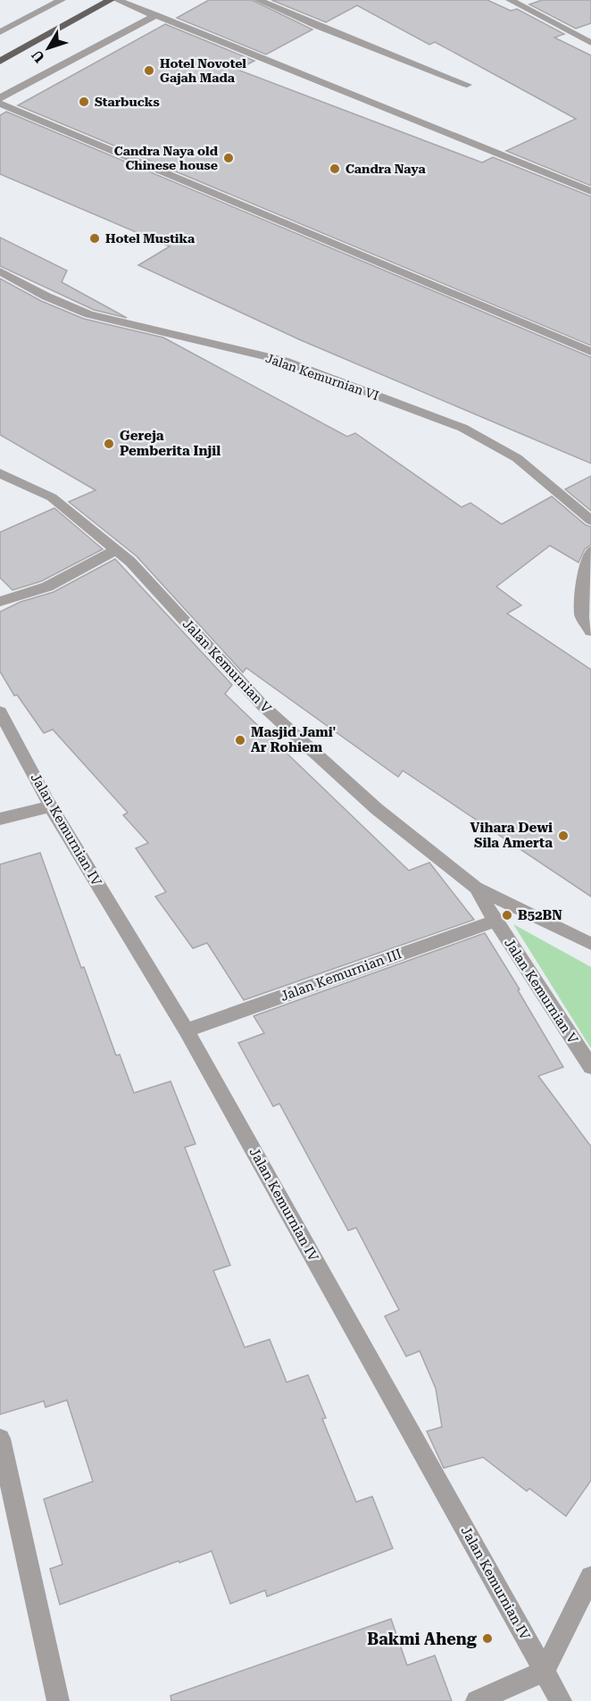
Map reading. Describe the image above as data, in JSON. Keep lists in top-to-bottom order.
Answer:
{
  "streets": {
    "street": [
      "Jalan Kemurnian VI",
      "Jalan Kemurnian V",
      "Jalan Kemurnian IV",
      "Jalan Kemurnian III"
    ]
  },
  "crossings": [
    ["Jalan Kemurnian V", "Jalan Kemurnian III"],
    ["Jalan Kemurnian IV", "Jalan Kemurnian III"]
  ],
  "places": [
    "Hotel Novotel Gajah Mada",
    "Starbucks",
    "Candra Naya old Chinese house",
    "Candra Naya",
    "Hotel Mustika",
    "Gereja Pemberita Injil",
    "Masjid Jami' Ar Rohiem",
    "Vihara Dewi Sila Amerta",
    "B52BN",
    "Bakmi Aheng"
  ],
  "north": "bottom left"
}
